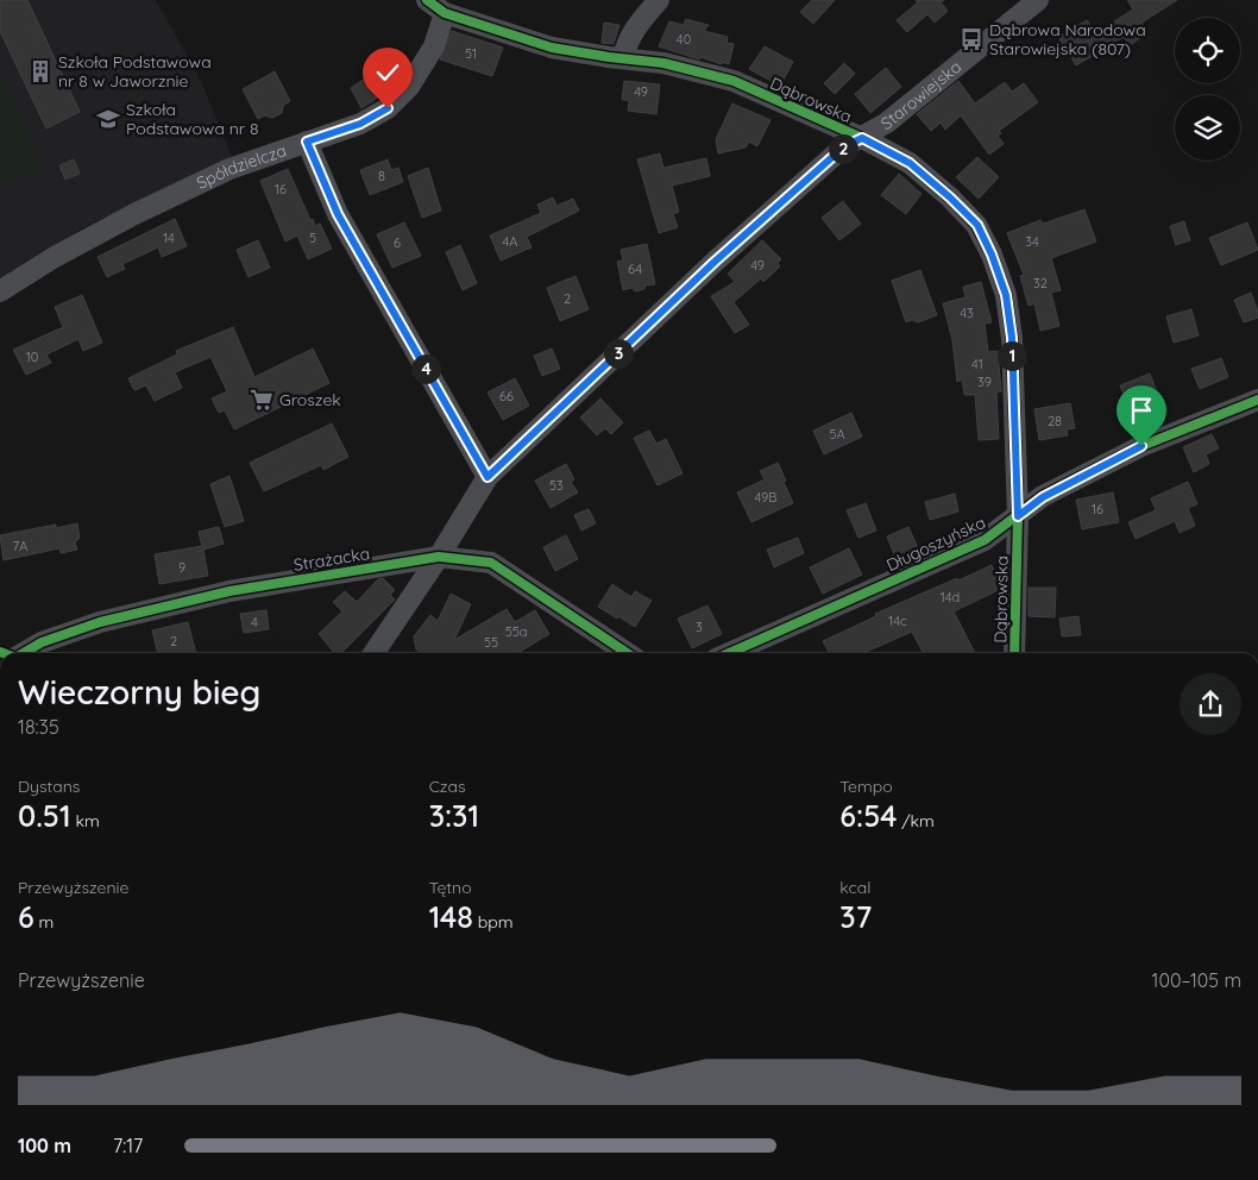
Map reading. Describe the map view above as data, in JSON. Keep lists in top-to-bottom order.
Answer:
{
  "streets": {
    "street": [
      "Starowiejska",
      "Dąbrowska",
      "Spółdzielcza",
      "Długoszyńska",
      "Strażacka"
    ]
  },
  "crossings": [
    ["Starowiejska", "Dąbrowska"],
    ["Starowiejska", "Strażacka"],
    ["Dąbrowska", "Spółdzielcza"],
    ["Dąbrowska", "Długoszyńska"]
  ],
  "places": {
    "bus stop": ["Dąbrowa Narodowa Starowiejska (807)"],
    "building": ["Szkoła Podstawowa nr 8 w Jaworznie"],
    "school or university": ["Szkoła Podstawowa nr 8"],
    "supermarket": ["Groszek"]
  },
  "house_numbers": [
    "40",
    "51",
    "49",
    "8",
    "16",
    "14",
    "5",
    "4A",
    "34",
    "6",
    "49",
    "64",
    "32",
    "2",
    "43",
    "10",
    "41",
    "39",
    "66",
    "28",
    "5A",
    "53",
    "49B",
    "16",
    "7A",
    "9",
    "14d",
    "14c",
    "4",
    "3",
    "55a",
    "2",
    "55"
  ],
  "page": {
    "pins": [
      "2",
      "3",
      "1",
      "4"
    ],
    "heading": ["Wieczorny bieg", "18:35"],
    "stats": [
      ["Dystans", "0.51 km"],
      ["Czas", "3:31"],
      ["Tempo", "6:54 /km"],
      ["Przewyższenie", "6 m"],
      ["Tętno", "148 bpm"],
      ["kcal", "37"]
    ],
    "chart": ["Przewyższenie", "100–105 m"],
    "list": [
      {
        "name": "100 m",
        "note": "7:17"
      }
    ]
  }
}
